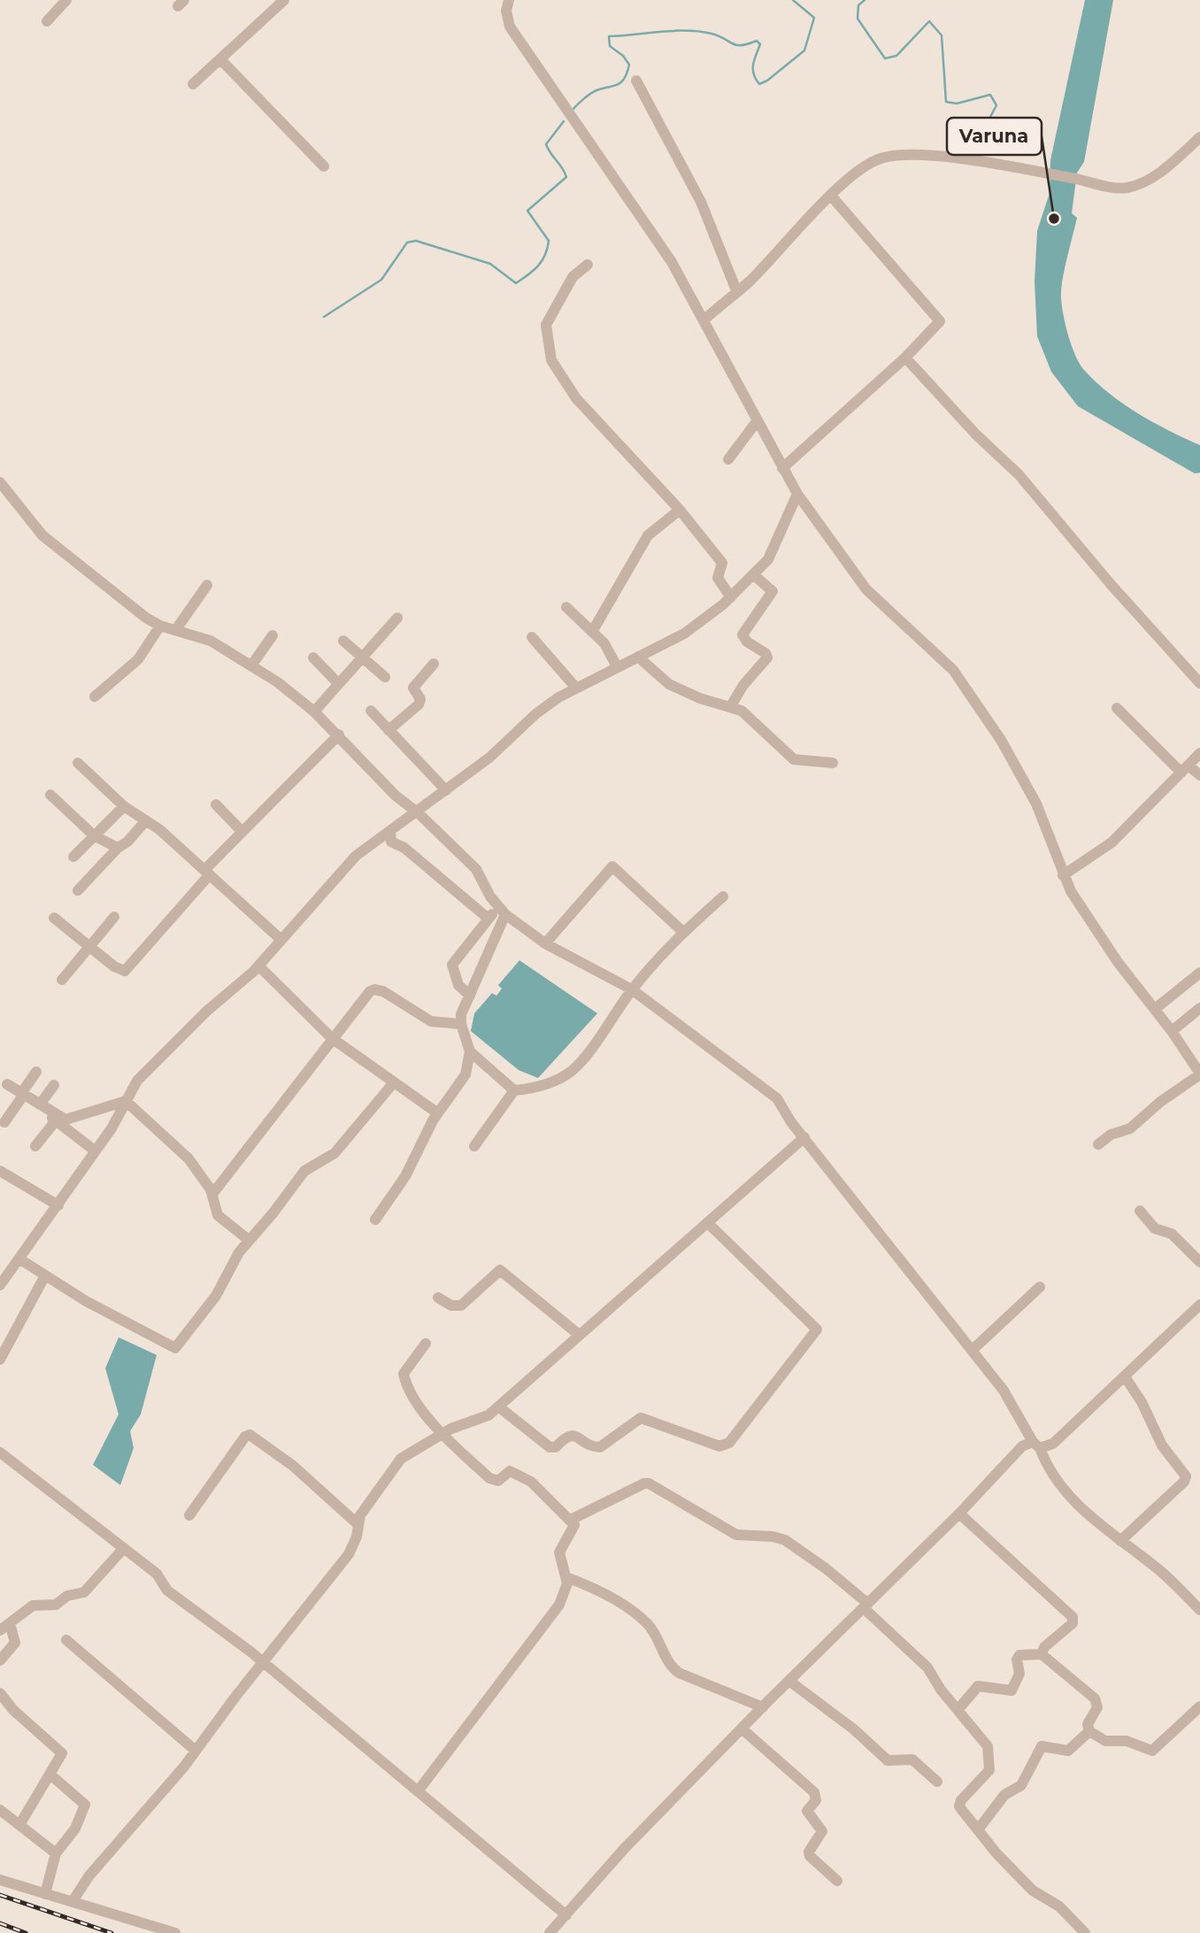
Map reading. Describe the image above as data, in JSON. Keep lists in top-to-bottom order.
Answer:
{
  "places": ["Varuna"]
}
